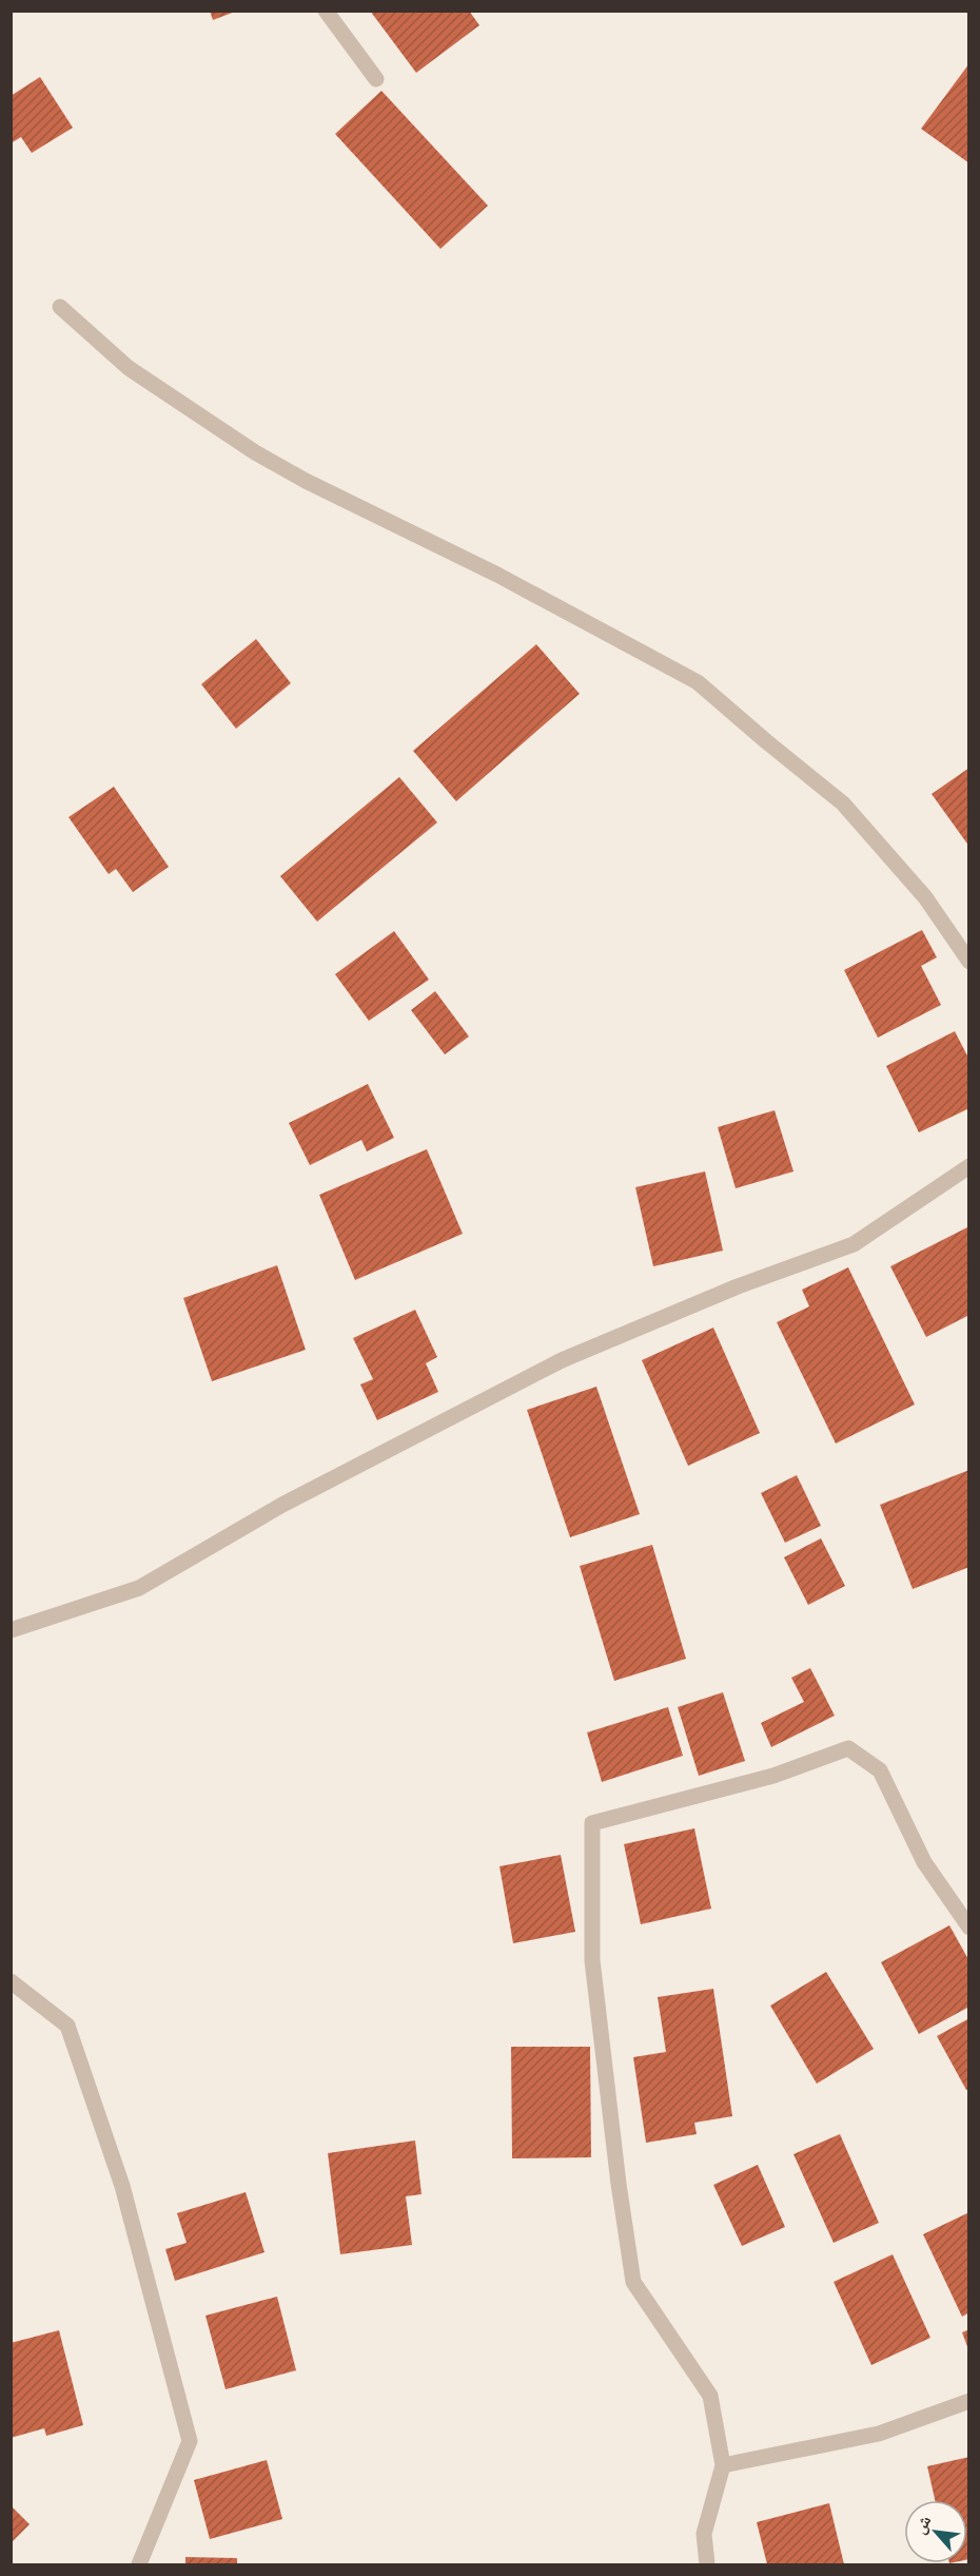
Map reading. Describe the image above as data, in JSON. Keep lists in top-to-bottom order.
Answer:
{
  "north": "top left"
}
